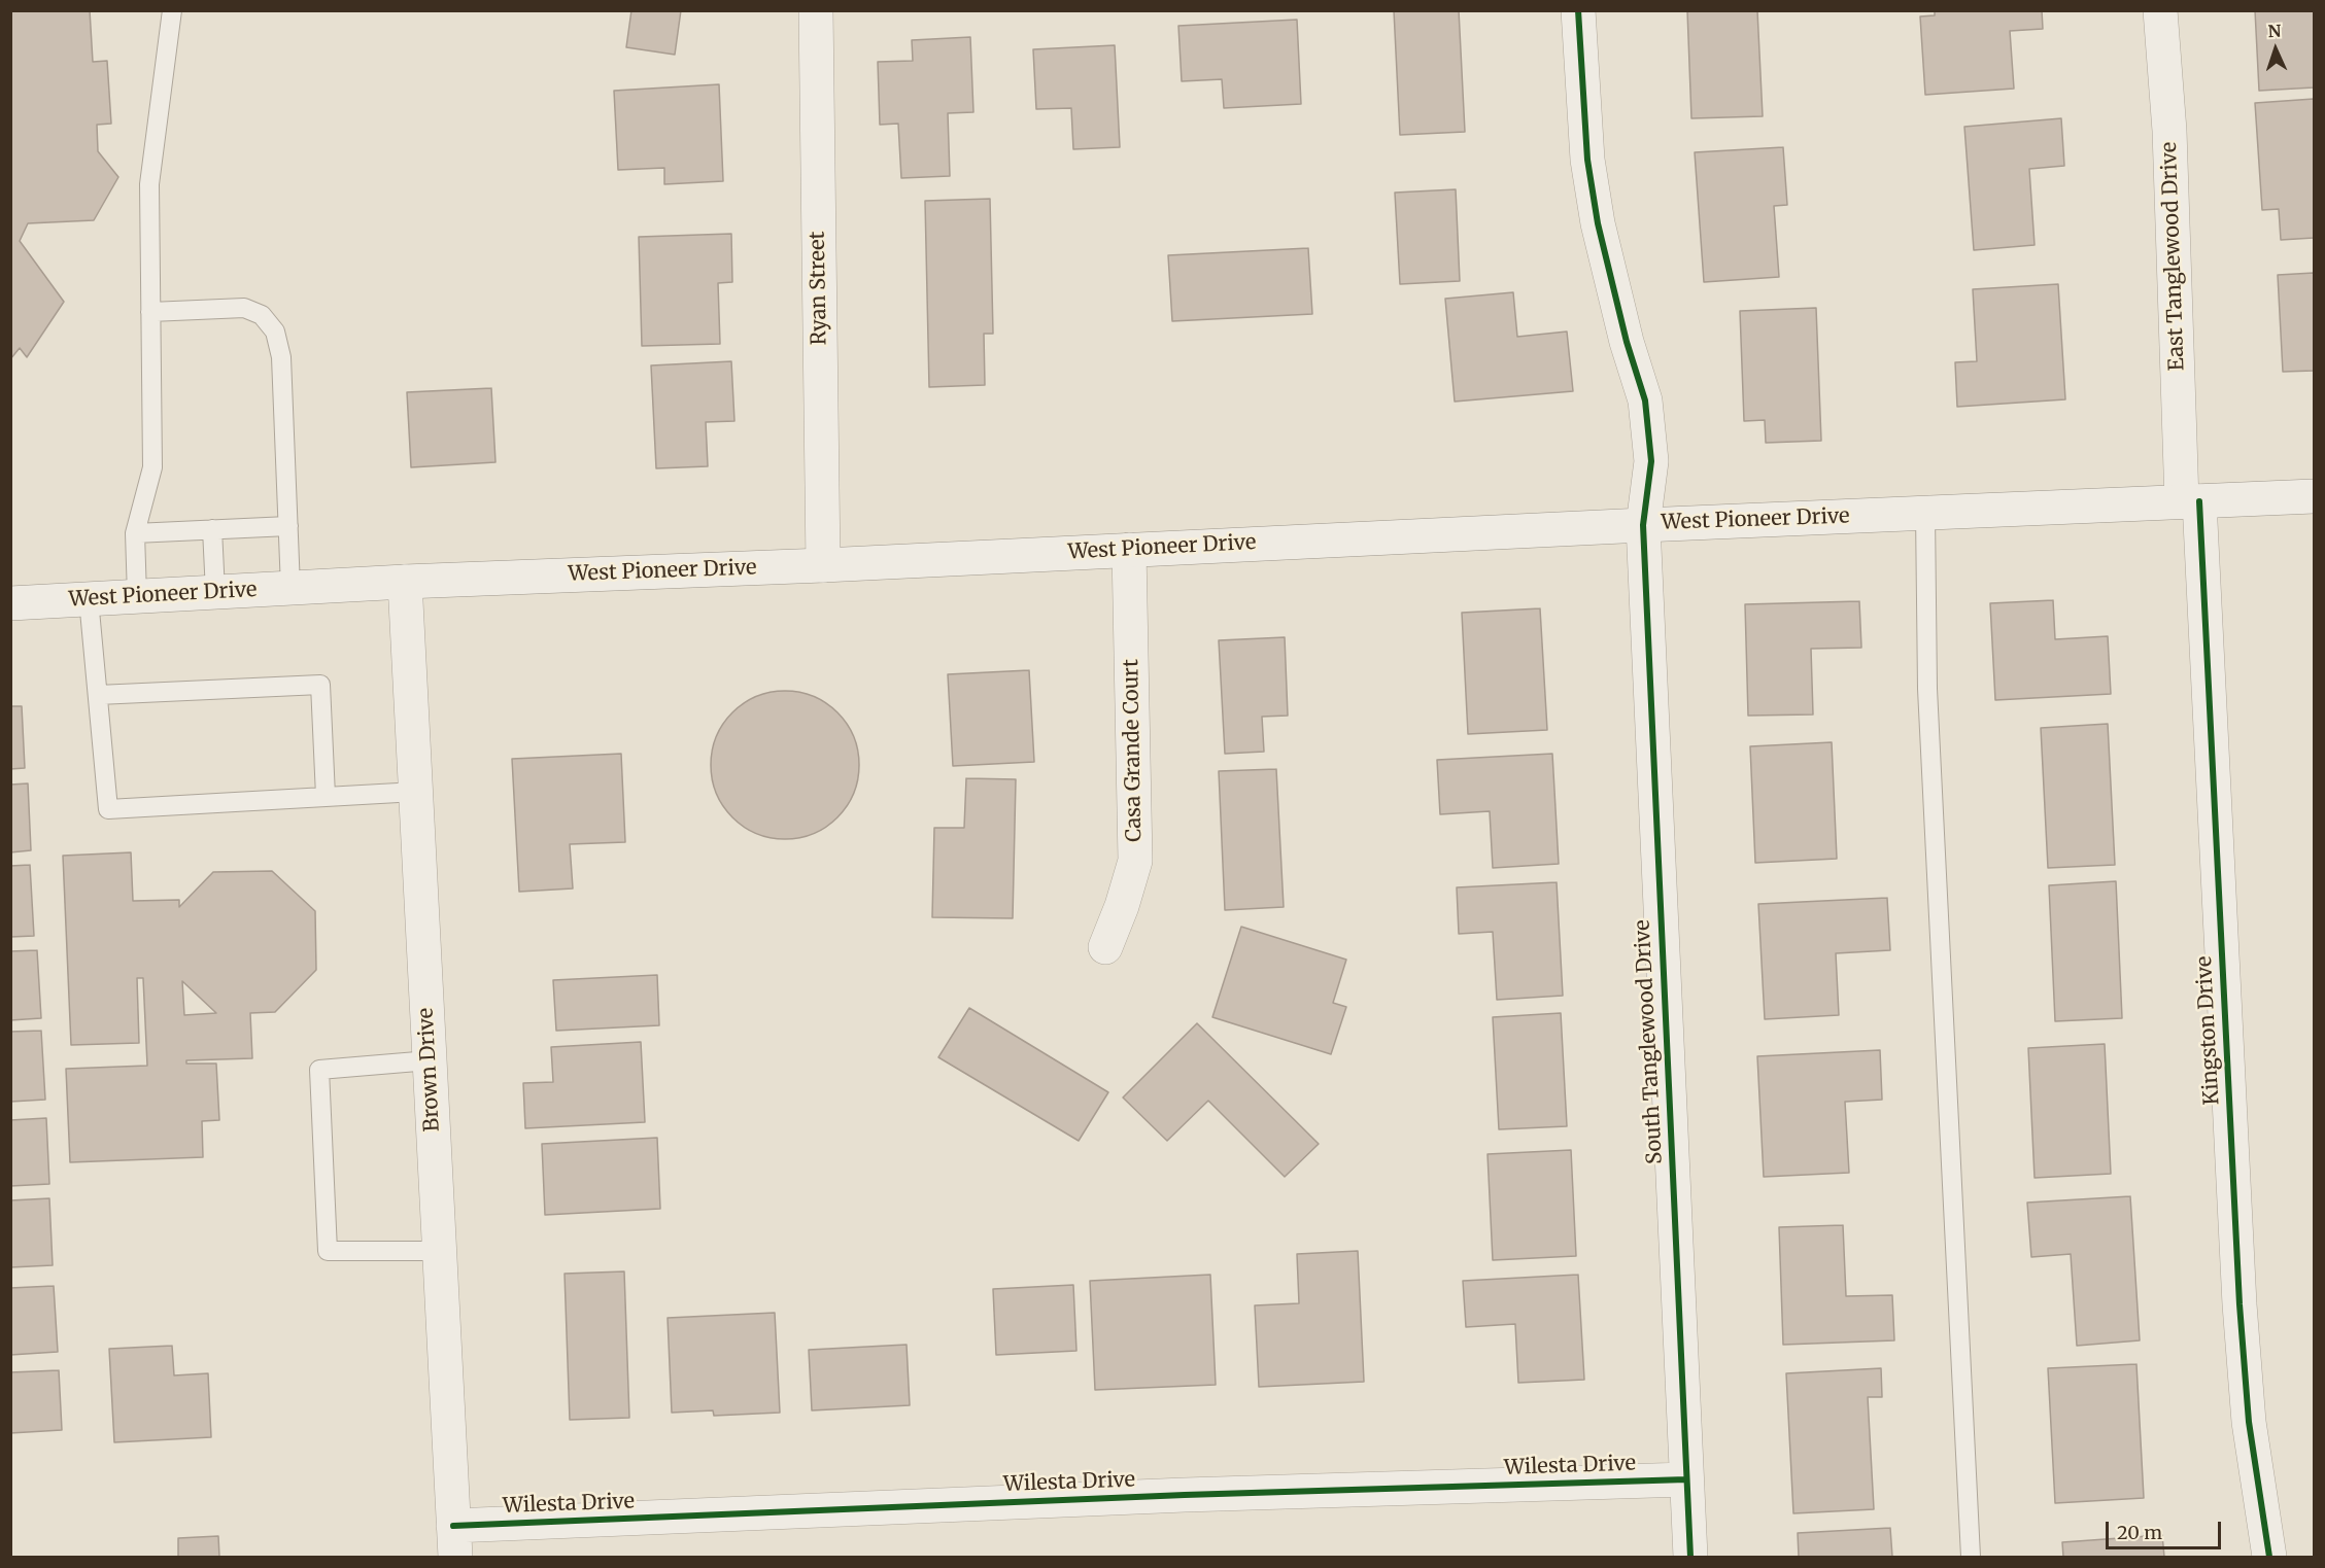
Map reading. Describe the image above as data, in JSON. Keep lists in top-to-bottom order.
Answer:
{
  "streets": {
    "street": [
      "East Tanglewood Drive",
      "Ryan Street",
      "West Pioneer Drive",
      "Casa Grande Court",
      "Kingston Drive",
      "South Tanglewood Drive",
      "Brown Drive",
      "Wilesta Drive"
    ]
  },
  "crossings": [
    ["East Tanglewood Drive", "West Pioneer Drive"],
    ["East Tanglewood Drive", "Kingston Drive"],
    ["Ryan Street", "West Pioneer Drive"],
    ["West Pioneer Drive", "Casa Grande Court"],
    ["West Pioneer Drive", "Kingston Drive"],
    ["West Pioneer Drive", "South Tanglewood Drive"],
    ["West Pioneer Drive", "Brown Drive"],
    ["South Tanglewood Drive", "Wilesta Drive"],
    ["Brown Drive", "Wilesta Drive"]
  ],
  "scale_bar": "20 m",
  "north": "top"
}
